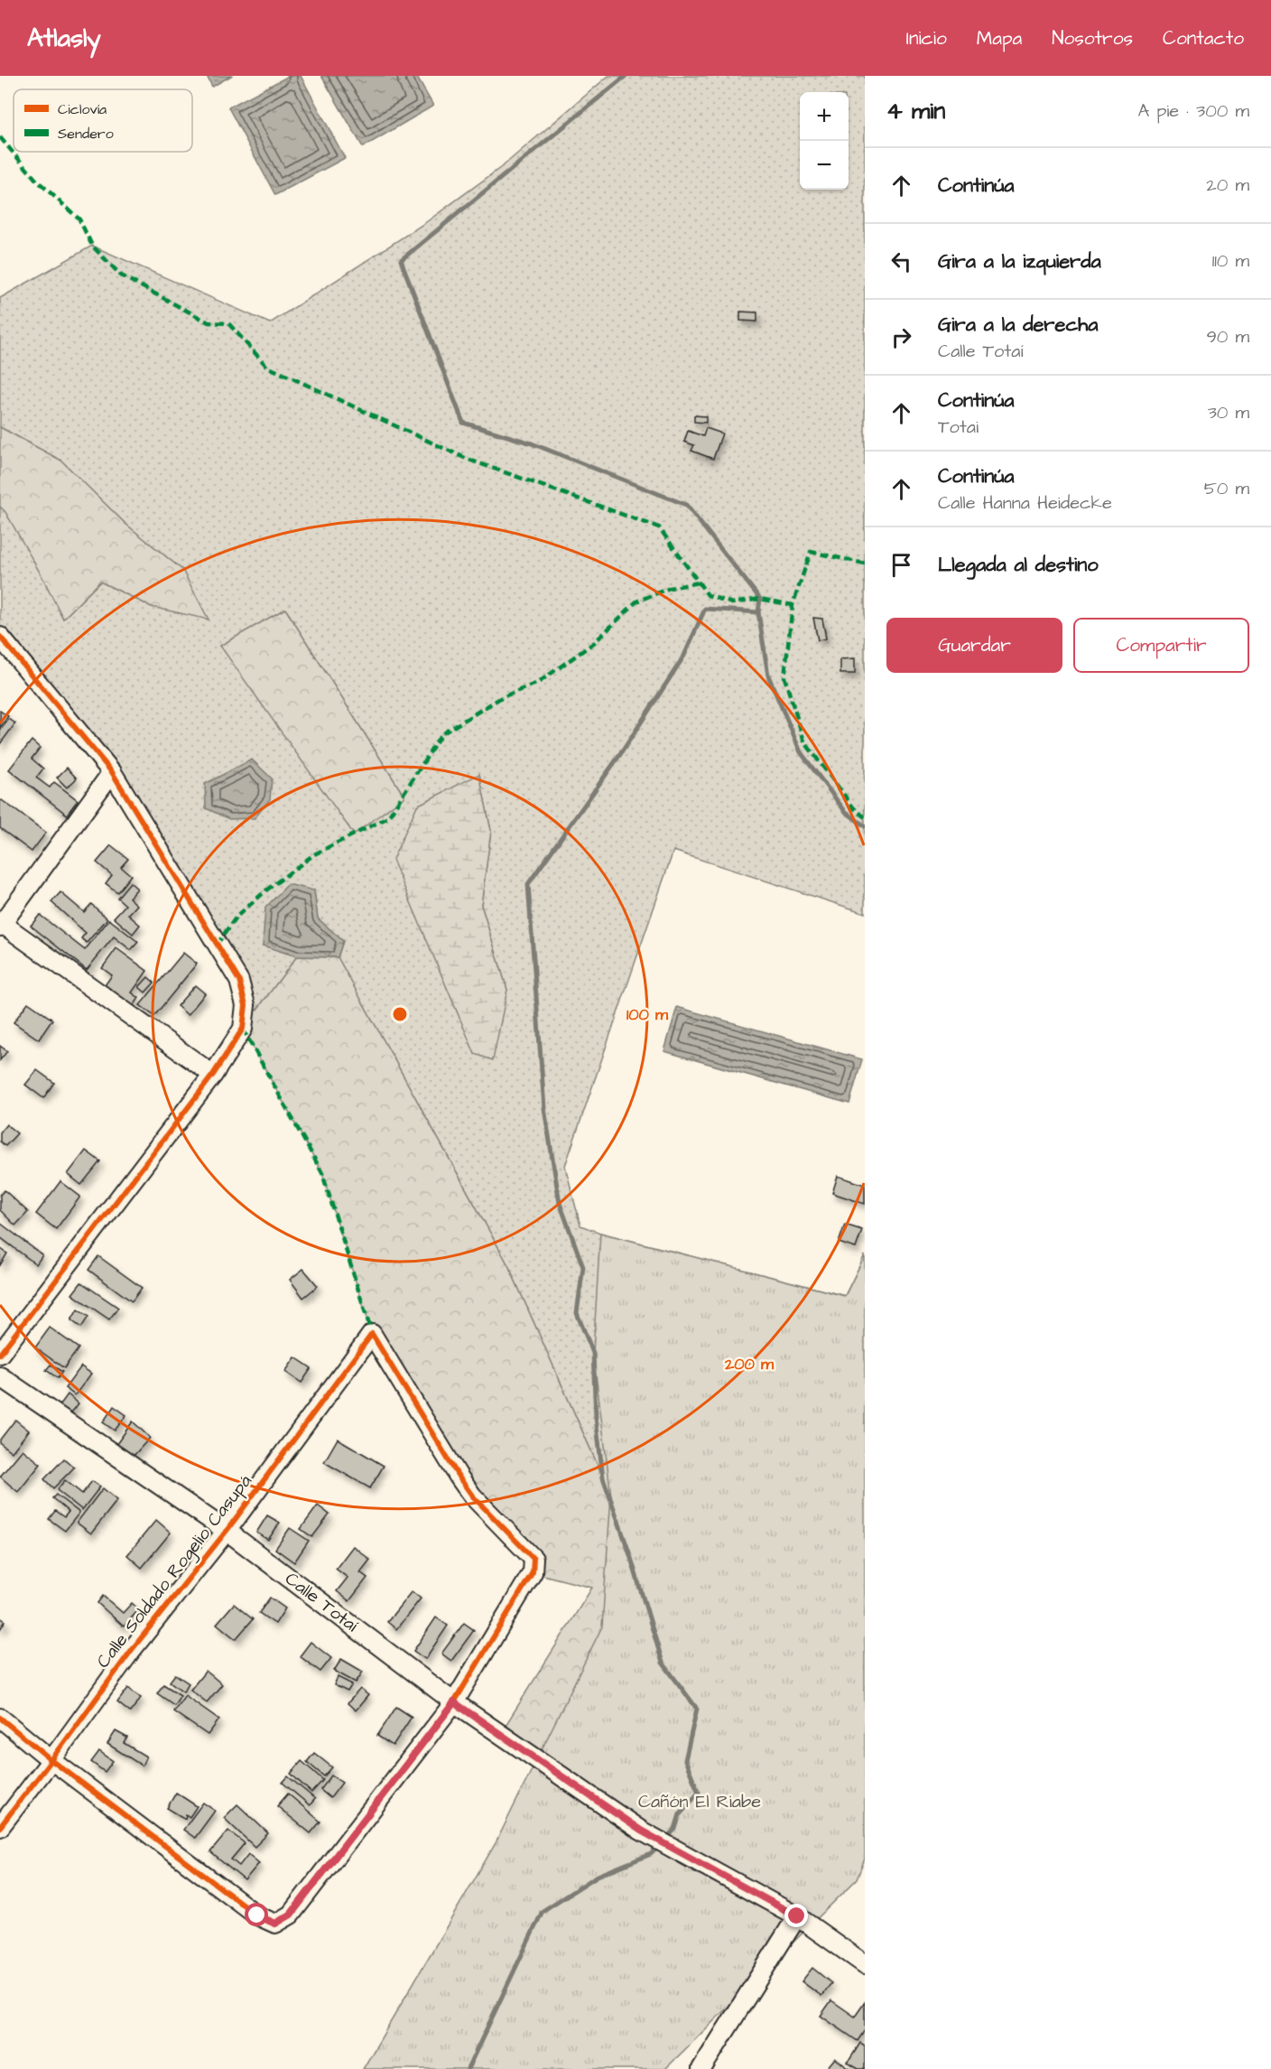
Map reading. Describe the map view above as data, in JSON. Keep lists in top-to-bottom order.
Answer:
{
  "streets": {
    "street": ["Calle Soldado Rogelio Casupá", "Calle Totaí"]
  },
  "crossings": [
    ["Calle Soldado Rogelio Casupá", "Calle Totaí"]
  ],
  "parks": ["Cañón El Riabe"],
  "legend": ["Ciclovía", "Sendero"],
  "page": {
    "header": "Atlasly",
    "nav": [
      "Inicio",
      "Mapa",
      "Nosotros",
      "Contacto"
    ],
    "heading": ["4 min", "A pie · 300 m"],
    "map_buttons": ["+", "−"],
    "list": [
      ["Continúa", "20 m"],
      ["Gira a la izquierda", "110 m"],
      ["Gira a la derecha", "Calle Totaí", "90 m"],
      ["Continúa", "Totai", "30 m"],
      ["Continúa", "Calle Hanna Heidecke", "50 m"],
      "Llegada al destino"
    ],
    "buttons": ["Guardar", "Compartir"]
  },
  "rings": ["100 m", "200 m"]
}
